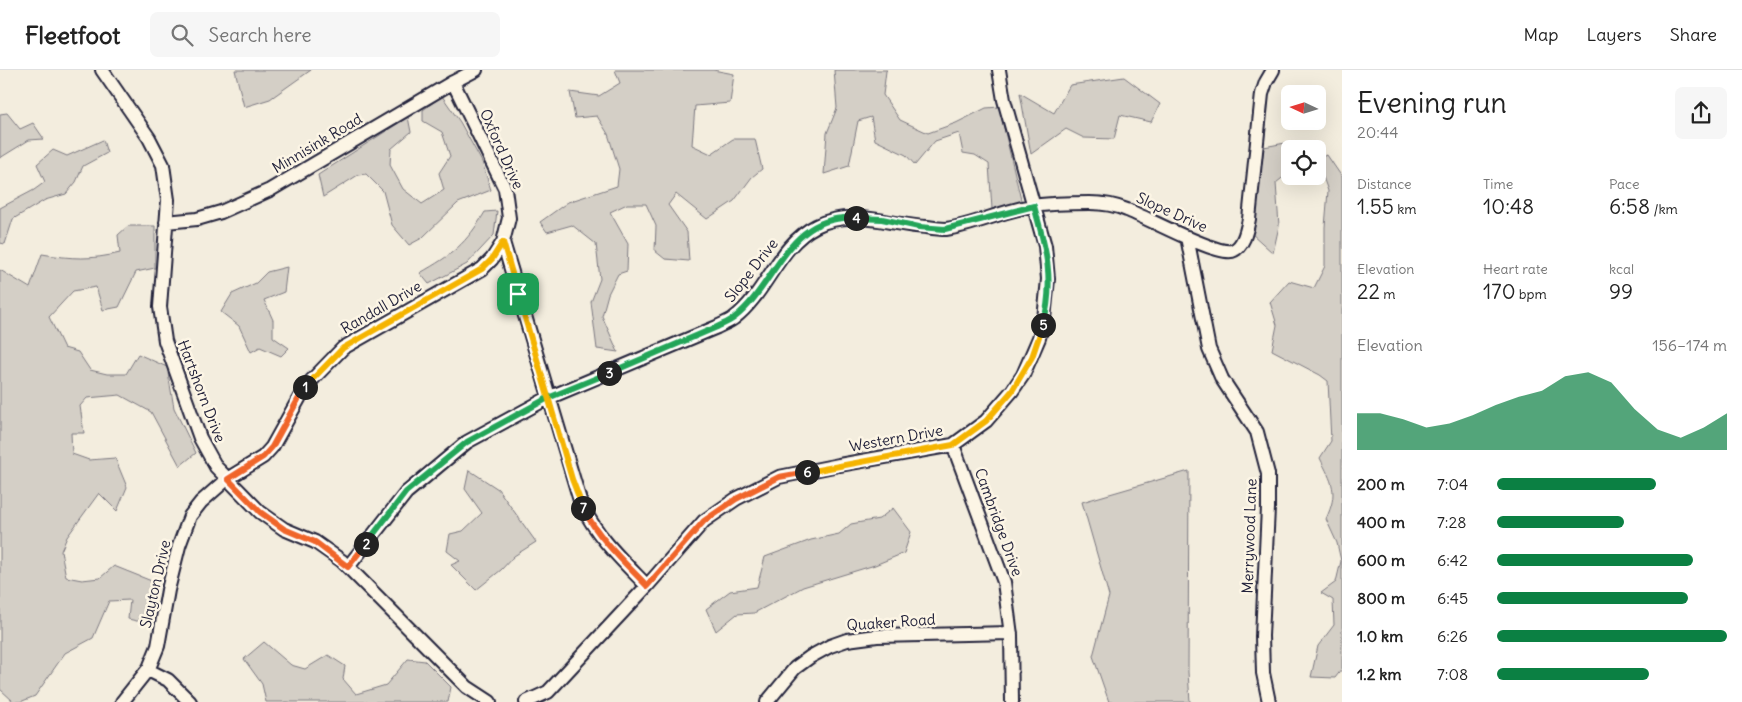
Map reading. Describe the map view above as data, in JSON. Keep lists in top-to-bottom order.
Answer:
{
  "streets": {
    "street": [
      "Minnisink Road",
      "Oxford Drive",
      "Slope Drive",
      "Randall Drive",
      "Hartshorn Drive",
      "Western Drive",
      "Cambridge Drive",
      "Merrywood Lane",
      "Slayton Drive",
      "Quaker Road"
    ]
  },
  "crossings": [
    ["Minnisink Road", "Oxford Drive"],
    ["Minnisink Road", "Hartshorn Drive"],
    ["Oxford Drive", "Slope Drive"],
    ["Oxford Drive", "Randall Drive"],
    ["Oxford Drive", "Western Drive"],
    ["Slope Drive", "Hartshorn Drive"],
    ["Slope Drive", "Western Drive"],
    ["Slope Drive", "Merrywood Lane"],
    ["Randall Drive", "Hartshorn Drive"],
    ["Randall Drive", "Slayton Drive"],
    ["Hartshorn Drive", "Slayton Drive"],
    ["Western Drive", "Cambridge Drive"],
    ["Cambridge Drive", "Quaker Road"]
  ],
  "north": "left",
  "page": {
    "header": "Fleetfoot",
    "search": "Search here",
    "nav": ["Map", "Layers", "Share"],
    "heading": ["Evening run", "20:44"],
    "stats": [
      ["Distance", "1.55 km"],
      ["Time", "10:48"],
      ["Pace", "6:58 /km"],
      ["Elevation", "22 m"],
      ["Heart rate", "170 bpm"],
      ["kcal", "99"]
    ],
    "pins": [
      "4",
      "5",
      "3",
      "1",
      "6",
      "7",
      "2"
    ],
    "chart": ["Elevation", "156–174 m"],
    "list": [
      {
        "name": "200 m",
        "note": "7:04"
      },
      {
        "name": "400 m",
        "note": "7:28"
      },
      {
        "name": "600 m",
        "note": "6:42"
      },
      {
        "name": "800 m",
        "note": "6:45"
      },
      {
        "name": "1.0 km",
        "note": "6:26"
      },
      {
        "name": "1.2 km",
        "note": "7:08"
      }
    ]
  }
}
